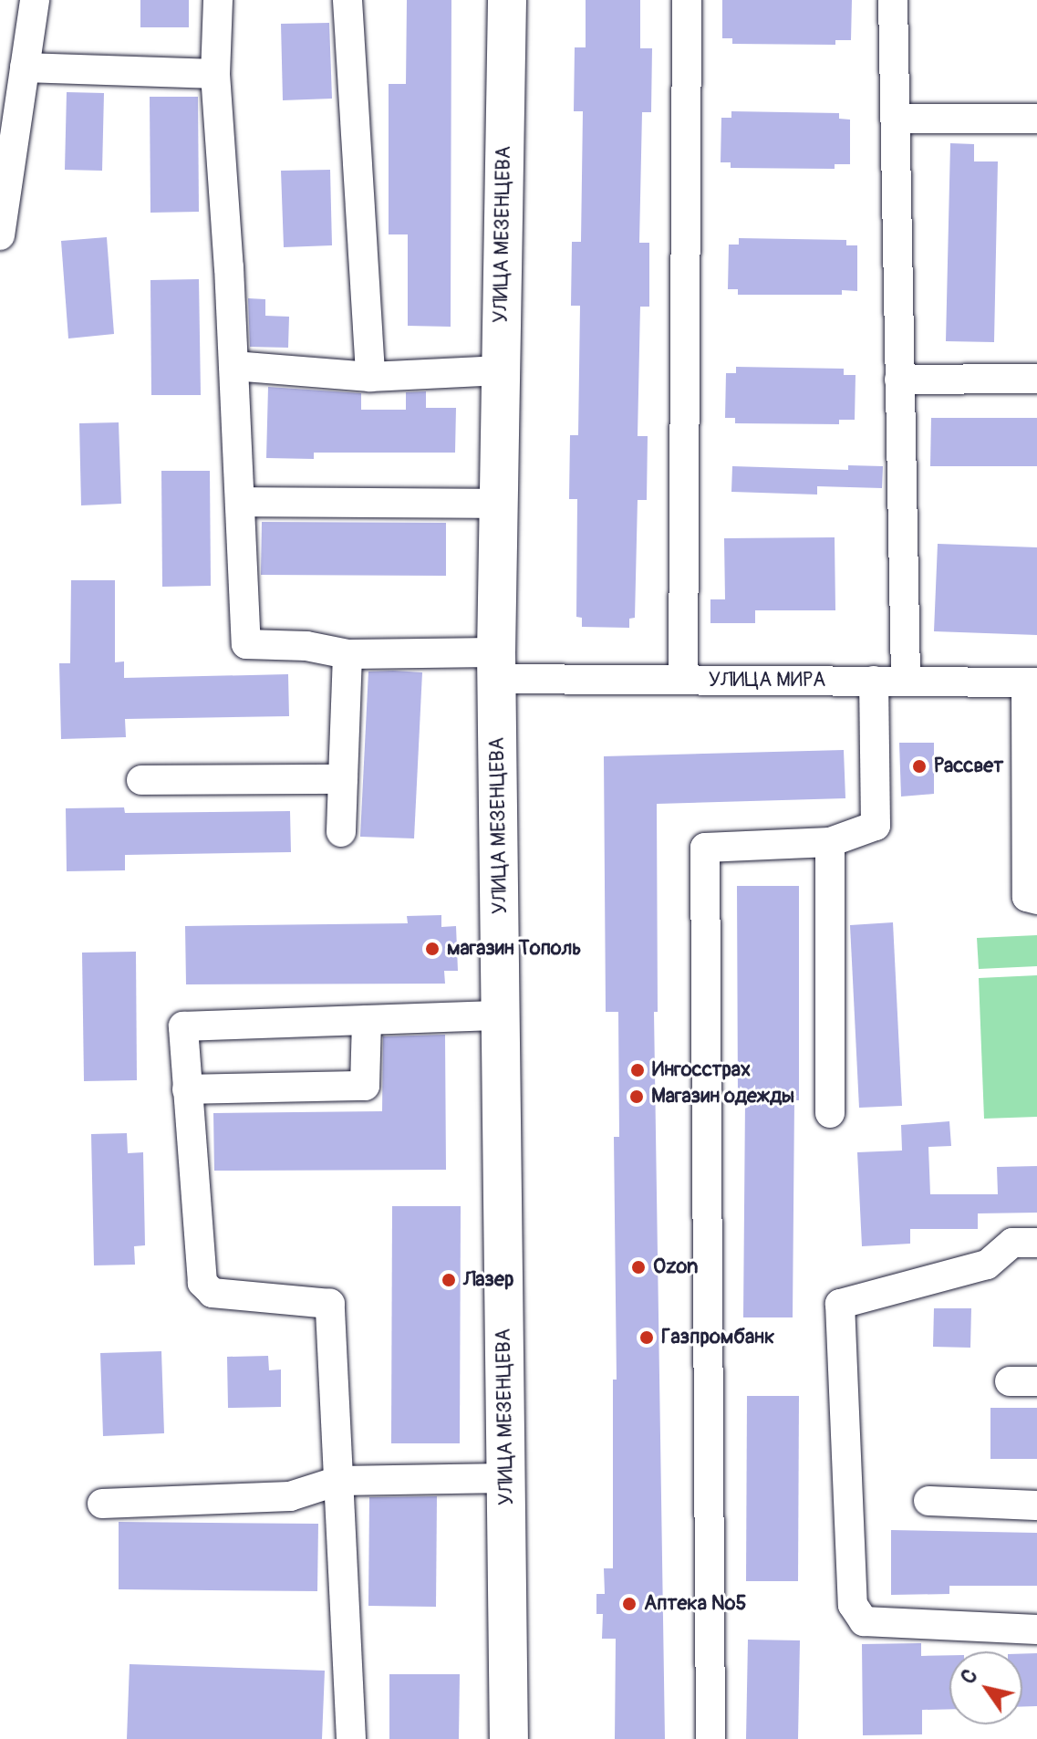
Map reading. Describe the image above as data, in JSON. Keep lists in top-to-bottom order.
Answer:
{
  "streets": {
    "main road": ["УЛИЦА МЕЗЕНЦЕВА"],
    "street": ["УЛИЦА МИРА"]
  },
  "crossings": [
    ["УЛИЦА МЕЗЕНЦЕВА", "УЛИЦА МИРА"]
  ],
  "places": [
    "Рассвет",
    "магазин Тополь",
    "Ингосстрах",
    "Магазин одежды",
    "Ozon",
    "Лазер",
    "Газпромбанк",
    "Аптека №5"
  ],
  "north": "top left"
}
